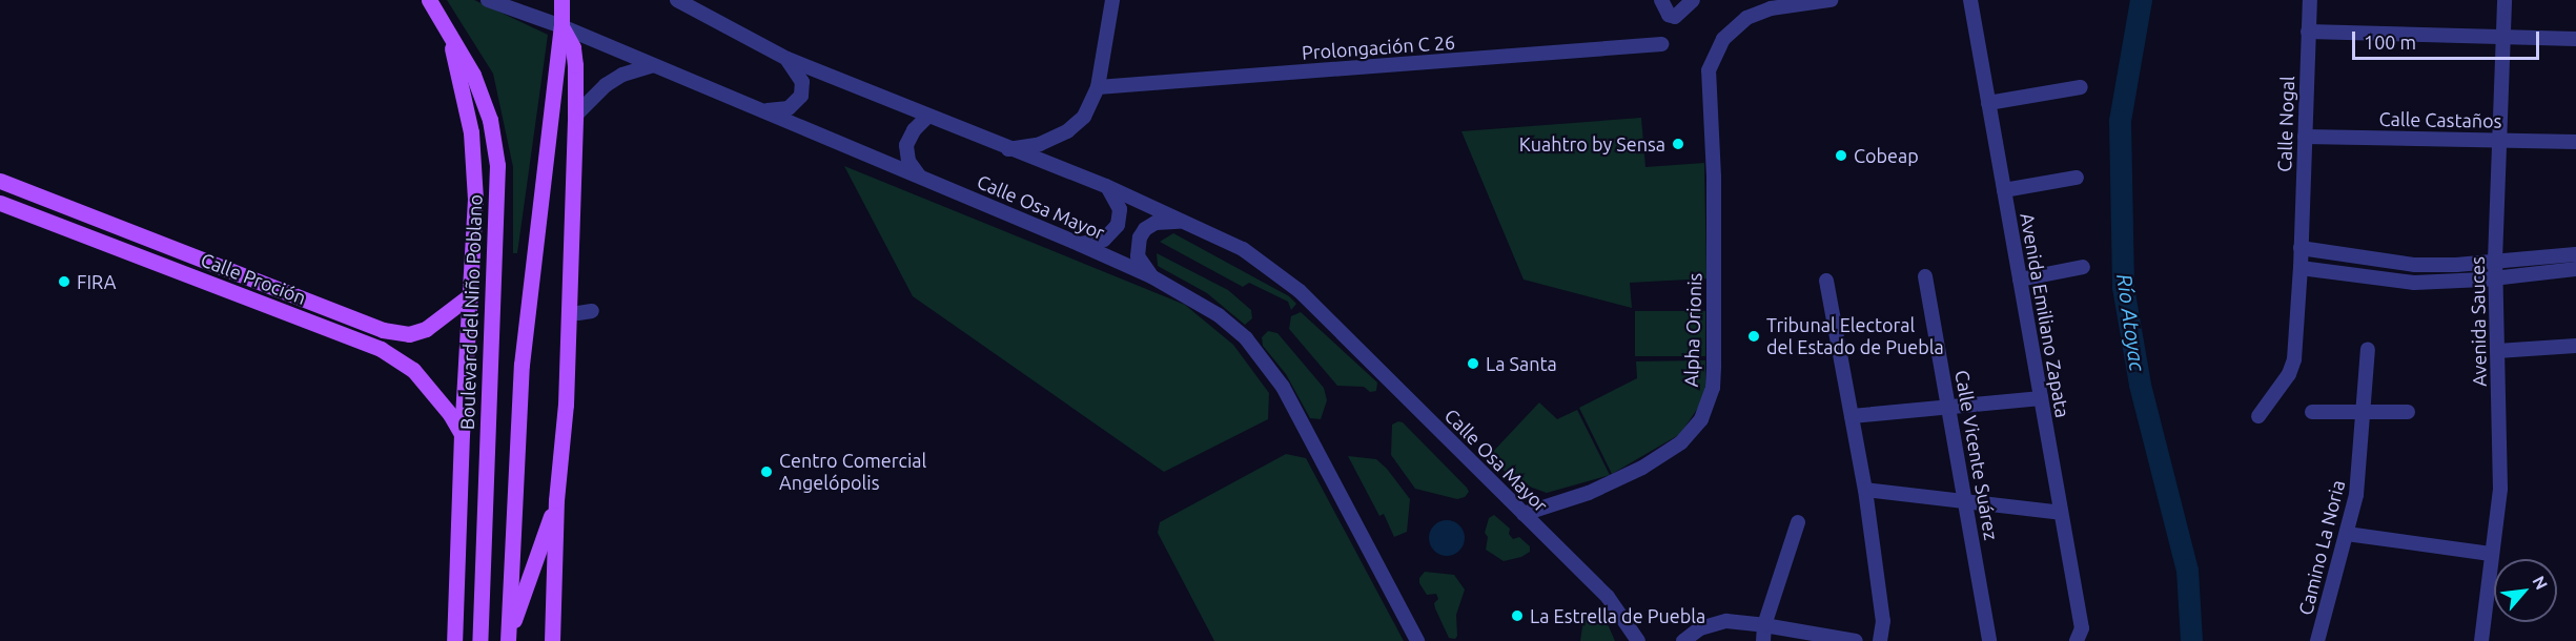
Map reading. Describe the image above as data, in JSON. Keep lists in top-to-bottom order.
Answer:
{
  "streets": {
    "main road": ["Calle Proción", "Boulevard del Niño Poblano"],
    "street": [
      "Prolongación C 26",
      "Calle Castaños",
      "Calle Nogal",
      "Calle Osa Mayor",
      "Avenida Emiliano Zapata",
      "Avenida Sauces",
      "Alpha Orionis",
      "Calle Vicente Suárez",
      "Camino La Noria"
    ]
  },
  "crossings": [
    ["Calle Castaños", "Calle Nogal"],
    ["Calle Castaños", "Avenida Sauces"],
    ["Calle Osa Mayor", "Alpha Orionis"]
  ],
  "water": ["Río Atoyac"],
  "places": [
    "Kuahtro by Sensa",
    "Cobeap",
    "FIRA",
    "Tribunal Electoral del Estado de Puebla",
    "La Santa",
    "Centro Comercial Angelópolis",
    "La Estrella de Puebla"
  ],
  "scale_bar": "100 m",
  "north": "top right"
}
